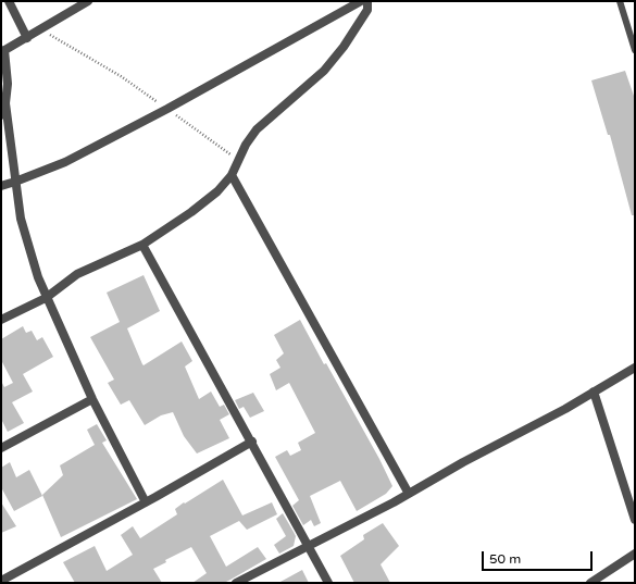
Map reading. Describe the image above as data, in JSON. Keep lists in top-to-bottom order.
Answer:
{
  "scale_bar": "50 m"
}
